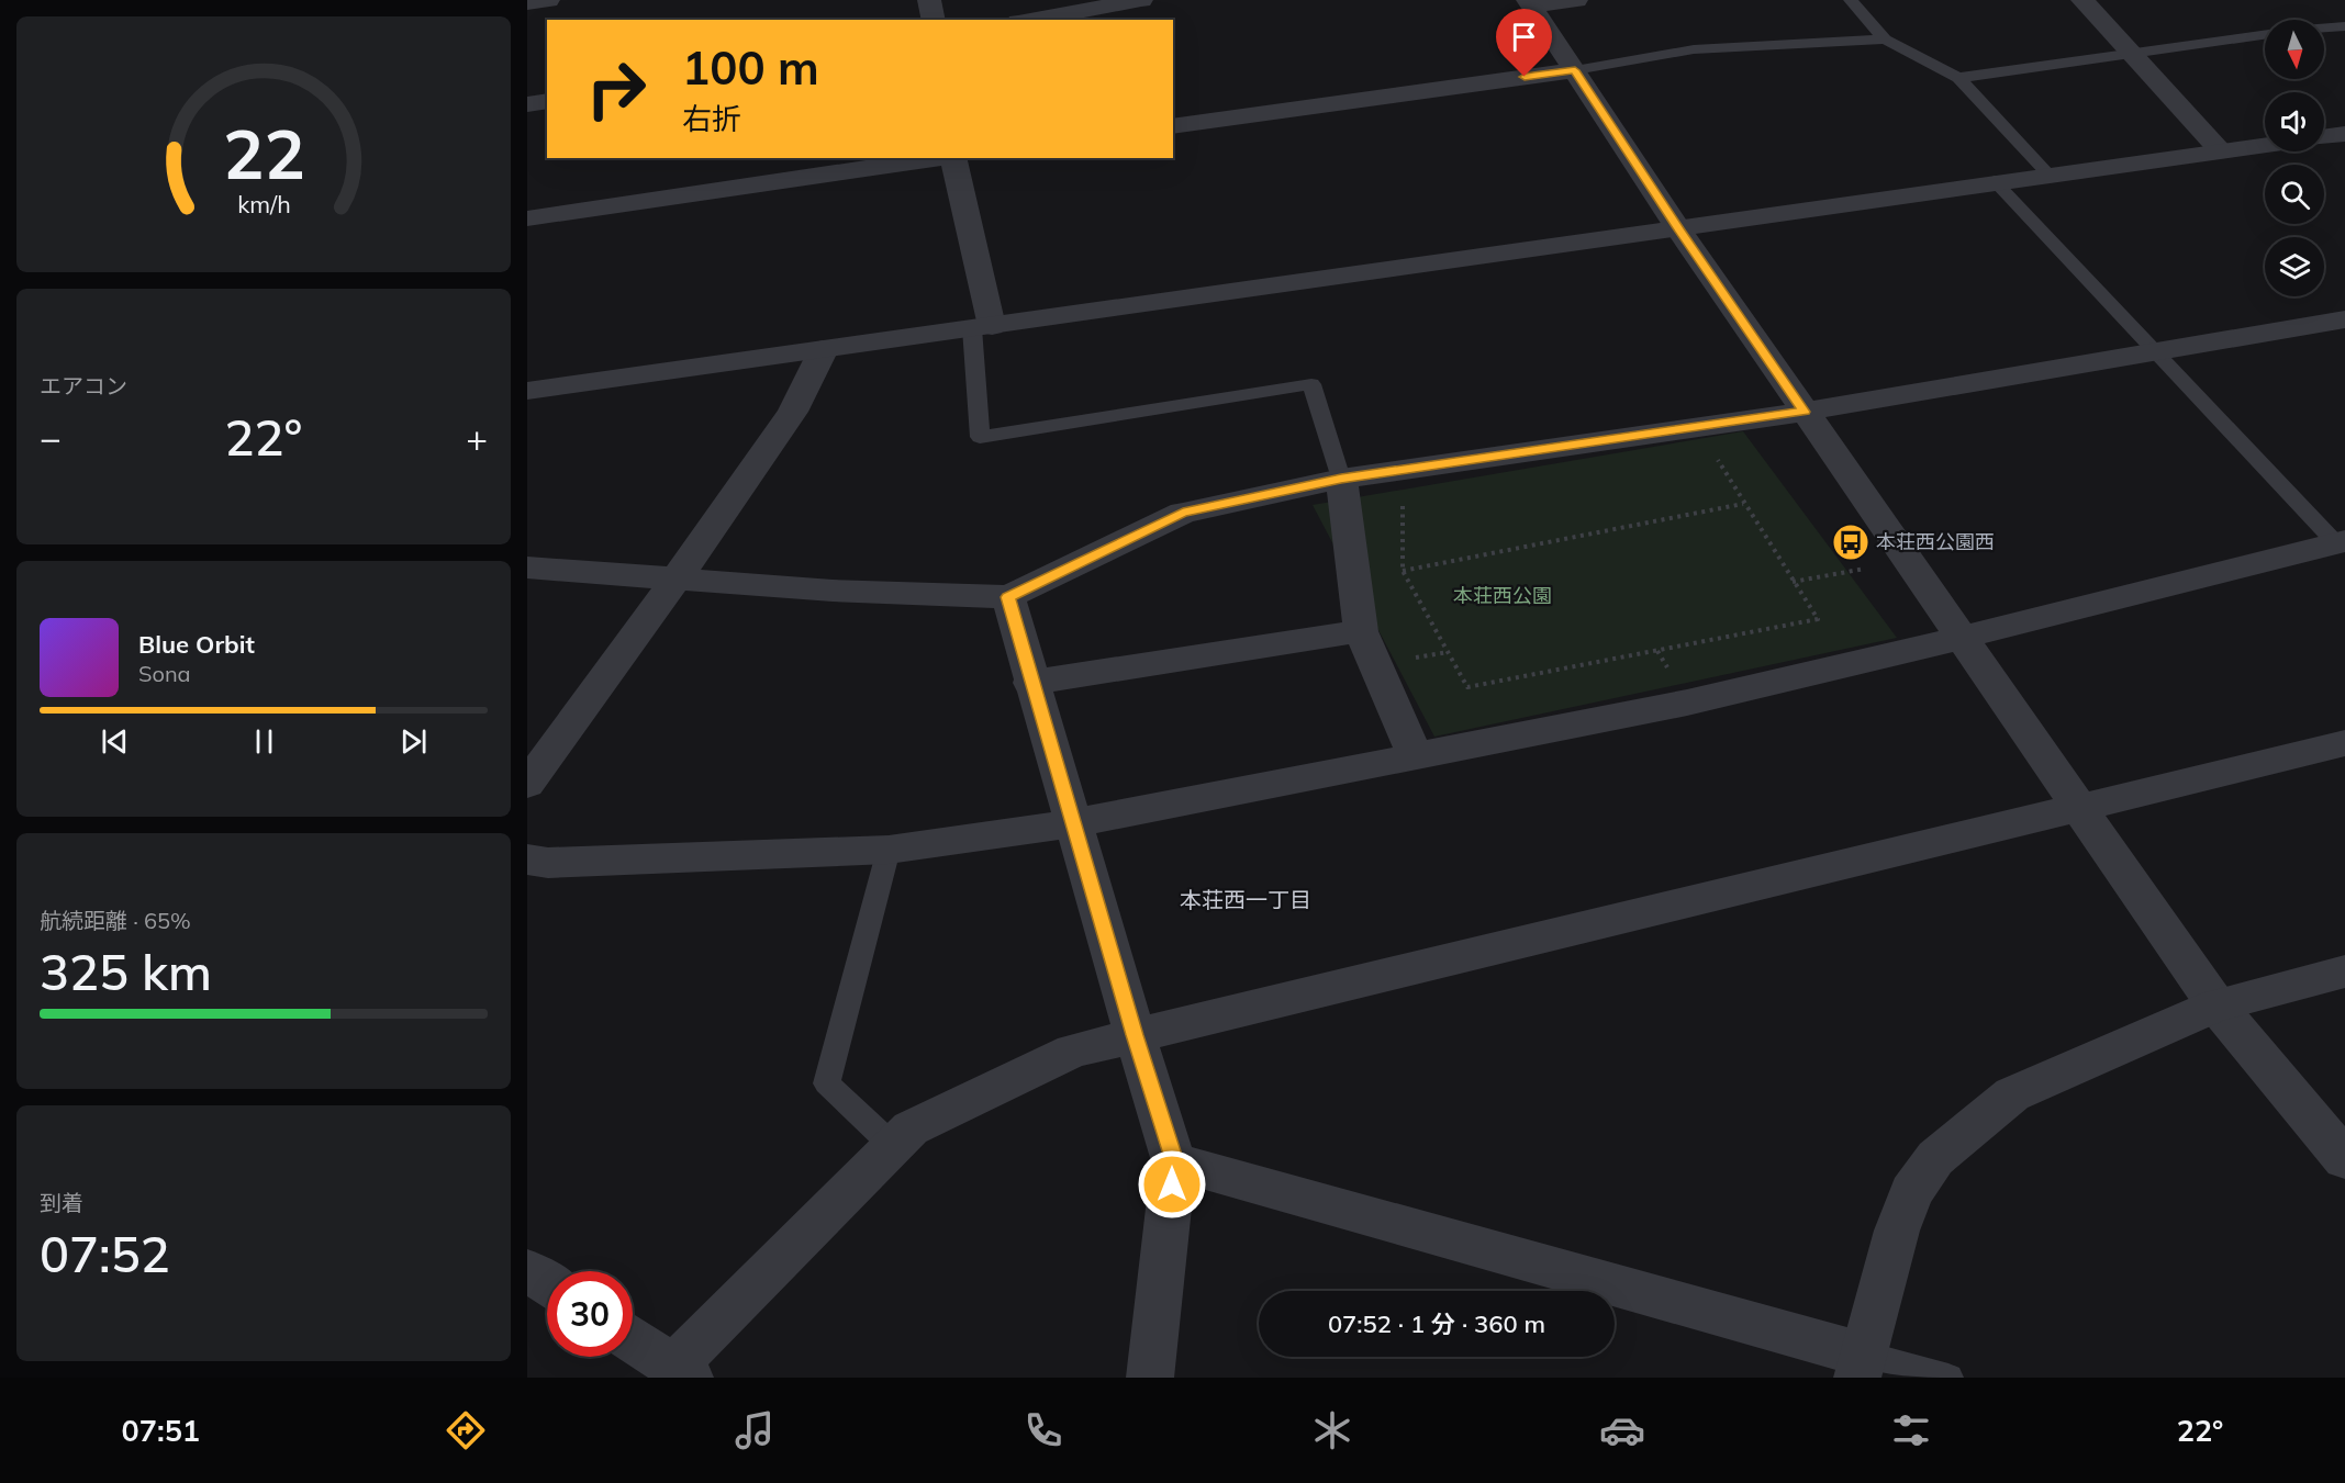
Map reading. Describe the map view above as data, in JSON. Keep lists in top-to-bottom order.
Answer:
{
  "districts": ["本荘西一丁目"],
  "parks": ["本荘西公園"],
  "places": {
    "bus stop": ["本荘西公園西"]
  },
  "north": "bottom",
  "page": {
    "turn": ["100 m", "右折"],
    "tile": [
      "エアコン",
      ["航続距離 · 65%", "325 km"],
      ["到着", "07:52"]
    ],
    "heat": ["−", "22°", "+"],
    "song": ["Blue Orbit", "Sona"],
    "limit": "30",
    "trip": "07:52 · 1 分 · 360 m",
    "tabs": ["07:51", "22°"],
    "gauge": ["22", "km/h"]
  }
}
